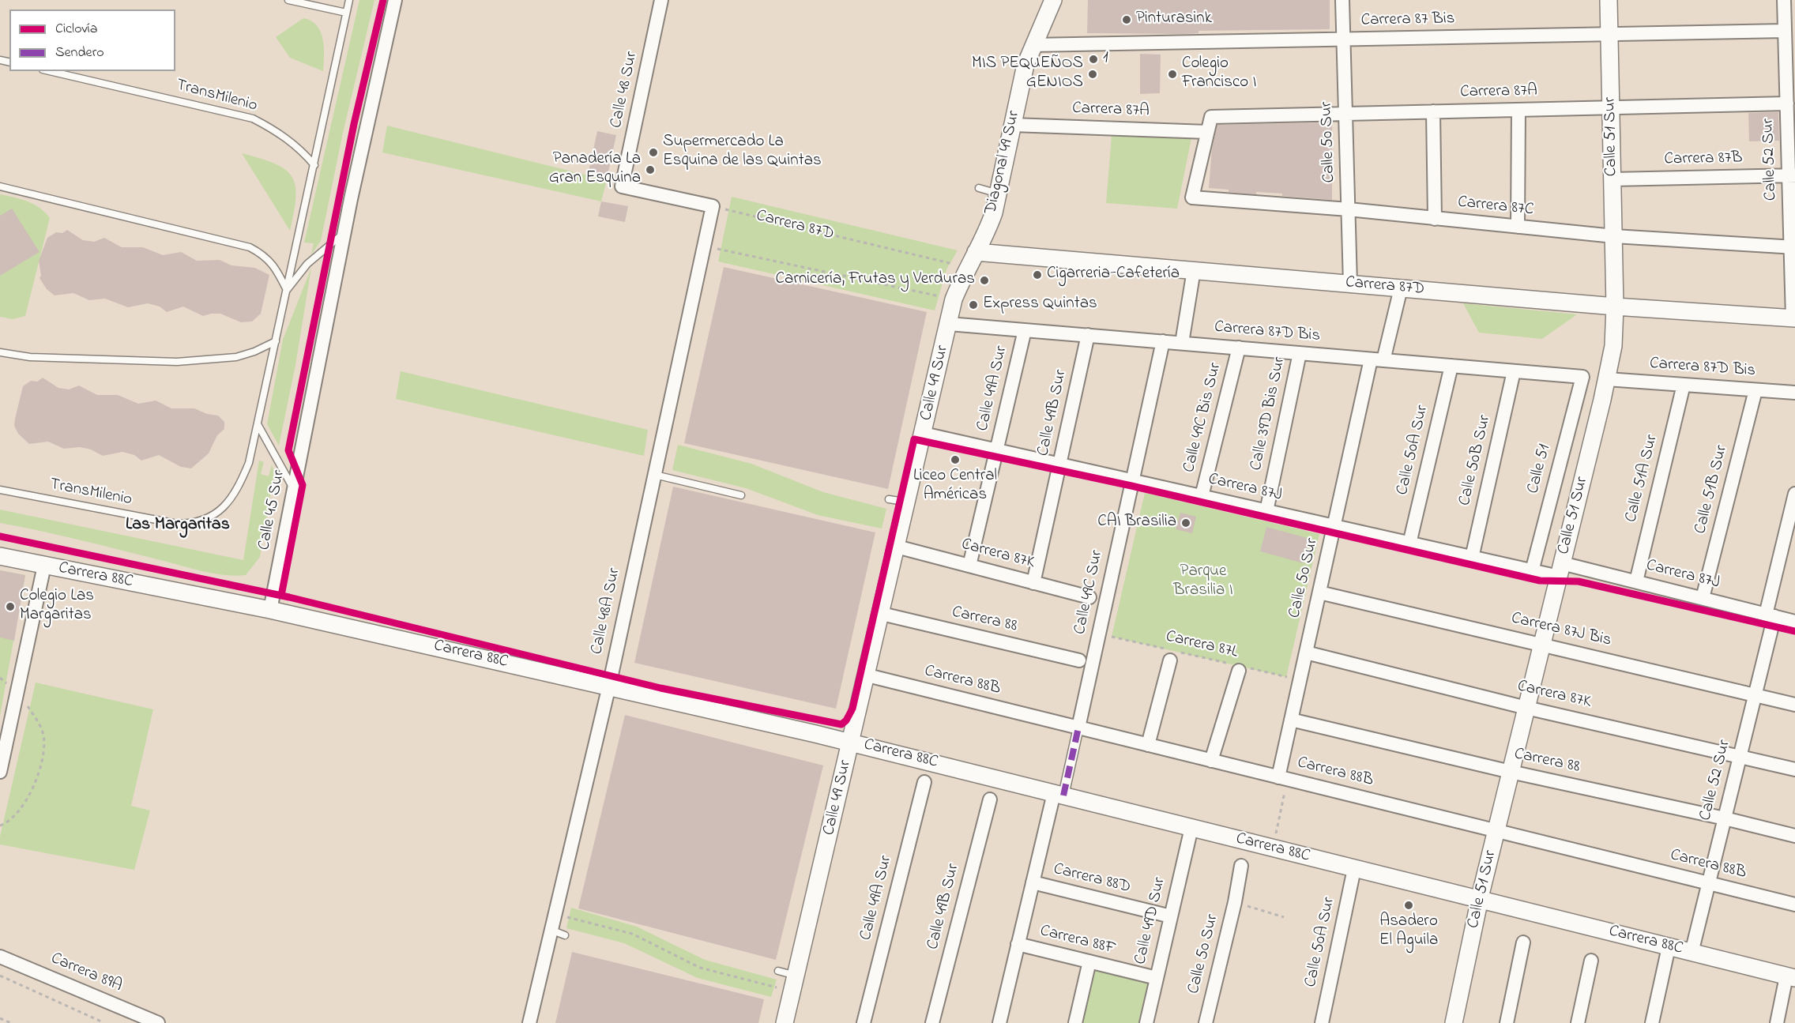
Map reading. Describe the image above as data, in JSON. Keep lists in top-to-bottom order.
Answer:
{
  "streets": {
    "street": [
      "Carrera 87 Bis",
      "Calle 48 Sur",
      "Carrera 87A",
      "Calle 51 Sur",
      "Calle 50 Sur",
      "Carrera 87B",
      "Calle 52 Sur",
      "Diagonal 49 Sur",
      "Carrera 87C",
      "Carrera 87D",
      "Carrera 87D Bis",
      "Calle 49 Sur",
      "Calle 49A Sur",
      "Calle 49B Sur",
      "Calle 39D Bis Sur",
      "Calle 49C Bis Sur",
      "Calle 50A Sur",
      "Calle 50B Sur",
      "Calle 51",
      "Calle 51A Sur",
      "Carrera 87J",
      "Calle 51B Sur",
      "Calle 45 Sur",
      "Carrera 87K",
      "Carrera 88C",
      "Calle 49C Sur",
      "Calle 48A Sur",
      "Carrera 88",
      "Carrera 87J Bis",
      "Carrera 88B",
      "Carrera 88D",
      "Calle 49D Sur",
      "Carrera 88F",
      "Carrera 89A"
    ],
    "lane": ["TransMilenio"],
    "path": ["Carrera 87L"]
  },
  "crossings": [
    ["Carrera 87 Bis", "Calle 51 Sur"],
    ["Carrera 87 Bis", "Calle 50 Sur"],
    ["Carrera 87 Bis", "Calle 52 Sur"],
    ["Carrera 87 Bis", "Diagonal 49 Sur"],
    ["Calle 48 Sur", "Carrera 87D"],
    ["Calle 48 Sur", "Calle 48A Sur"],
    ["Carrera 87A", "Calle 51 Sur"],
    ["Carrera 87A", "Calle 50 Sur"],
    ["Carrera 87A", "Calle 52 Sur"],
    ["Carrera 87A", "Diagonal 49 Sur"],
    ["Carrera 87A", "Carrera 87C"],
    ["Calle 51 Sur", "Carrera 87B"],
    ["Calle 51 Sur", "Carrera 87C"],
    ["Calle 51 Sur", "Carrera 87D"],
    ["Calle 51 Sur", "Carrera 87D Bis"],
    ["Calle 51 Sur", "Carrera 87J"],
    ["Calle 51 Sur", "Carrera 87K"],
    ["Calle 51 Sur", "Carrera 88C"],
    ["Calle 51 Sur", "Carrera 88"],
    ["Calle 51 Sur", "Carrera 87J Bis"],
    ["Calle 51 Sur", "Carrera 88B"],
    ["Calle 50 Sur", "Carrera 87C"],
    ["Calle 50 Sur", "Carrera 87D"],
    ["Calle 50 Sur", "Carrera 87D Bis"],
    ["Calle 50 Sur", "Carrera 87J"],
    ["Calle 50 Sur", "Carrera 87K"],
    ["Calle 50 Sur", "Carrera 88"],
    ["Calle 50 Sur", "Carrera 87J Bis"],
    ["Calle 50 Sur", "Carrera 87L"],
    ["Calle 50 Sur", "Carrera 88B"],
    ["Carrera 87B", "Calle 52 Sur"],
    ["Calle 52 Sur", "Carrera 87C"],
    ["Calle 52 Sur", "Carrera 87D"],
    ["Calle 52 Sur", "Carrera 87J"],
    ["Calle 52 Sur", "Carrera 87K"],
    ["Calle 52 Sur", "Carrera 88C"],
    ["Calle 52 Sur", "Carrera 88"],
    ["Calle 52 Sur", "Carrera 87J Bis"],
    ["Calle 52 Sur", "Carrera 88B"],
    ["Diagonal 49 Sur", "Carrera 87D"],
    ["Diagonal 49 Sur", "Carrera 87D Bis"],
    ["Diagonal 49 Sur", "Calle 49 Sur"],
    ["Carrera 87D", "Calle 48A Sur"],
    ["Carrera 87D Bis", "Calle 49 Sur"],
    ["Carrera 87D Bis", "Calle 49A Sur"],
    ["Carrera 87D Bis", "Calle 49B Sur"],
    ["Carrera 87D Bis", "Calle 39D Bis Sur"],
    ["Carrera 87D Bis", "Calle 49C Bis Sur"],
    ["Carrera 87D Bis", "Calle 50A Sur"],
    ["Carrera 87D Bis", "Calle 50B Sur"],
    ["Carrera 87D Bis", "Calle 51"],
    ["Carrera 87D Bis", "Calle 51A Sur"],
    ["Carrera 87D Bis", "Calle 51B Sur"],
    ["Carrera 87D Bis", "Calle 49C Sur"],
    ["Calle 49 Sur", "Carrera 87J"],
    ["Calle 49 Sur", "Carrera 87K"],
    ["Calle 49 Sur", "Carrera 88C"],
    ["Calle 49 Sur", "Carrera 88"],
    ["Calle 49 Sur", "Carrera 88B"],
    ["Calle 49A Sur", "Carrera 87J"],
    ["Calle 49A Sur", "Carrera 87K"],
    ["Calle 49B Sur", "Carrera 87J"],
    ["Calle 49B Sur", "Carrera 87K"],
    ["Calle 39D Bis Sur", "Carrera 87J"],
    ["Calle 49C Bis Sur", "Carrera 87J"],
    ["Calle 50A Sur", "Carrera 87J"],
    ["Calle 50A Sur", "Carrera 88C"],
    ["Calle 50B Sur", "Carrera 87J"],
    ["Calle 51", "Carrera 87J"],
    ["Calle 51A Sur", "Carrera 87J"],
    ["Carrera 87J", "Calle 51B Sur"],
    ["Carrera 87J", "Calle 49C Sur"],
    ["Calle 45 Sur", "Carrera 88C"],
    ["Carrera 88C", "Calle 49C Sur"],
    ["Carrera 88C", "Calle 48A Sur"],
    ["Carrera 88C", "Calle 49D Sur"],
    ["Calle 49C Sur", "Carrera 87L"],
    ["Calle 49C Sur", "Carrera 88B"],
    ["Calle 49C Sur", "Carrera 88D"],
    ["Calle 49C Sur", "Carrera 88F"],
    ["Carrera 88D", "Calle 49D Sur"],
    ["Calle 49D Sur", "Carrera 88F"]
  ],
  "districts": ["Las Margaritas"],
  "parks": ["Parque Brasilia I"],
  "places": [
    "Pinturasink",
    "1",
    "MIS PEQUEÑOS GENIOS",
    "Colegio Francisco I",
    "Supermercado La Esquina de las Quintas",
    "Panadería La Gran Esquina",
    "Cigarreria-Cafetería",
    "Carnicería, Frutas y Verduras",
    "Express Quintas",
    "Liceo Central Américas",
    "CAI Brasilia",
    "Colegio Las Margaritas",
    "Asadero El Aguila"
  ],
  "legend": ["Ciclovía", "Sendero"]
}
